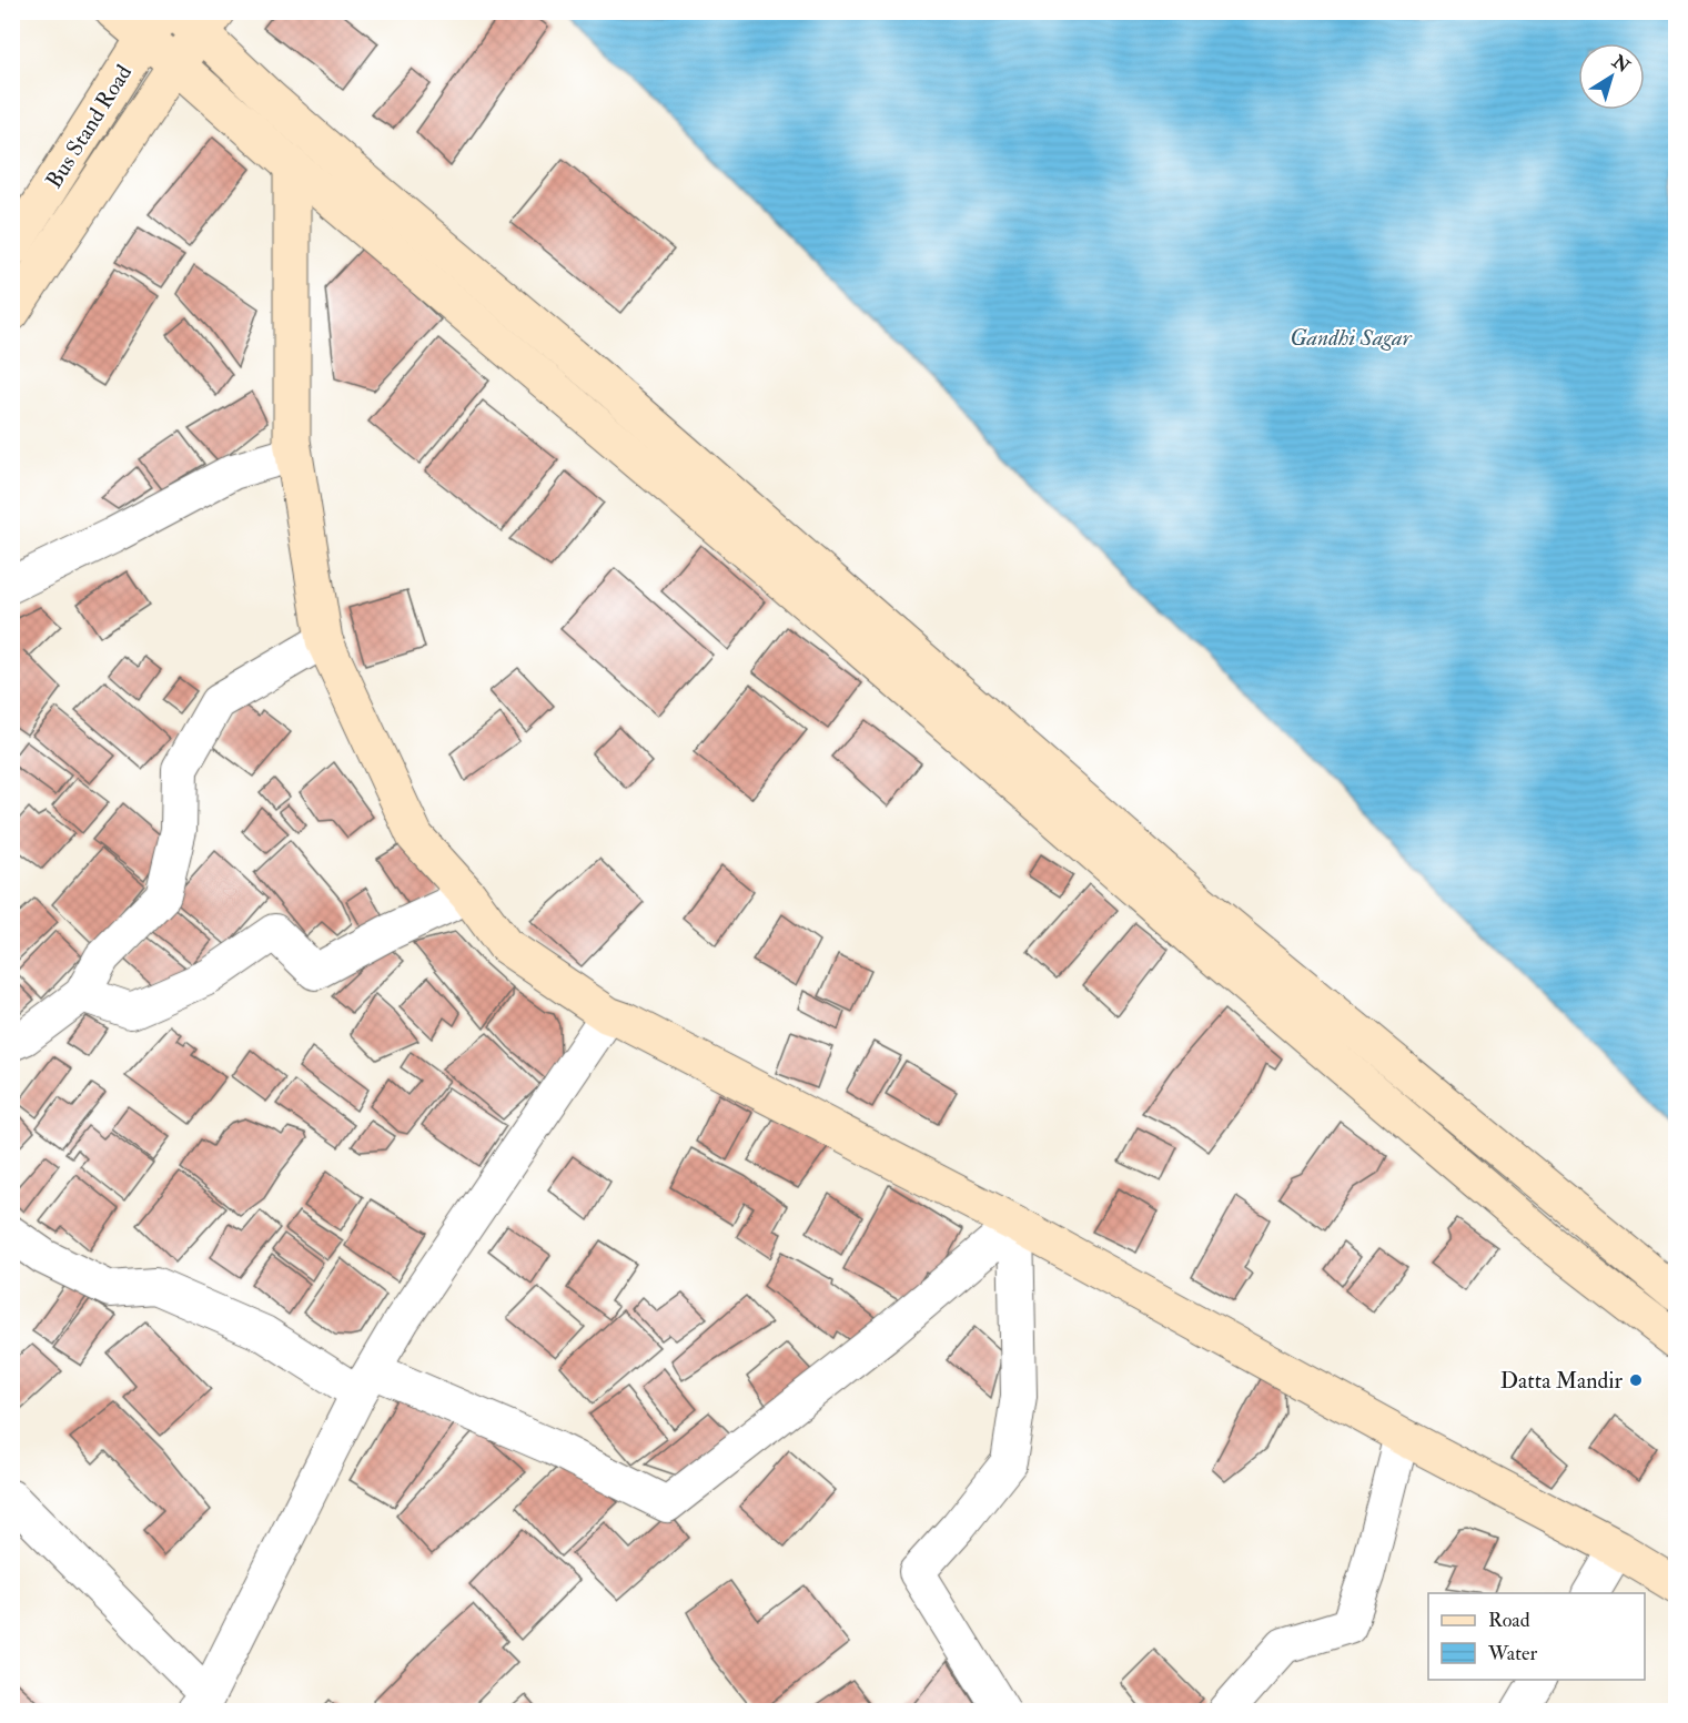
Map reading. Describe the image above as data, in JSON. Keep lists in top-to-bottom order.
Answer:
{
  "streets": {
    "street": ["Bus Stand Road"]
  },
  "water": ["Gandhi Sagar"],
  "places": ["Datta Mandir"],
  "legend": ["Road", "Water"],
  "north": "top right"
}
